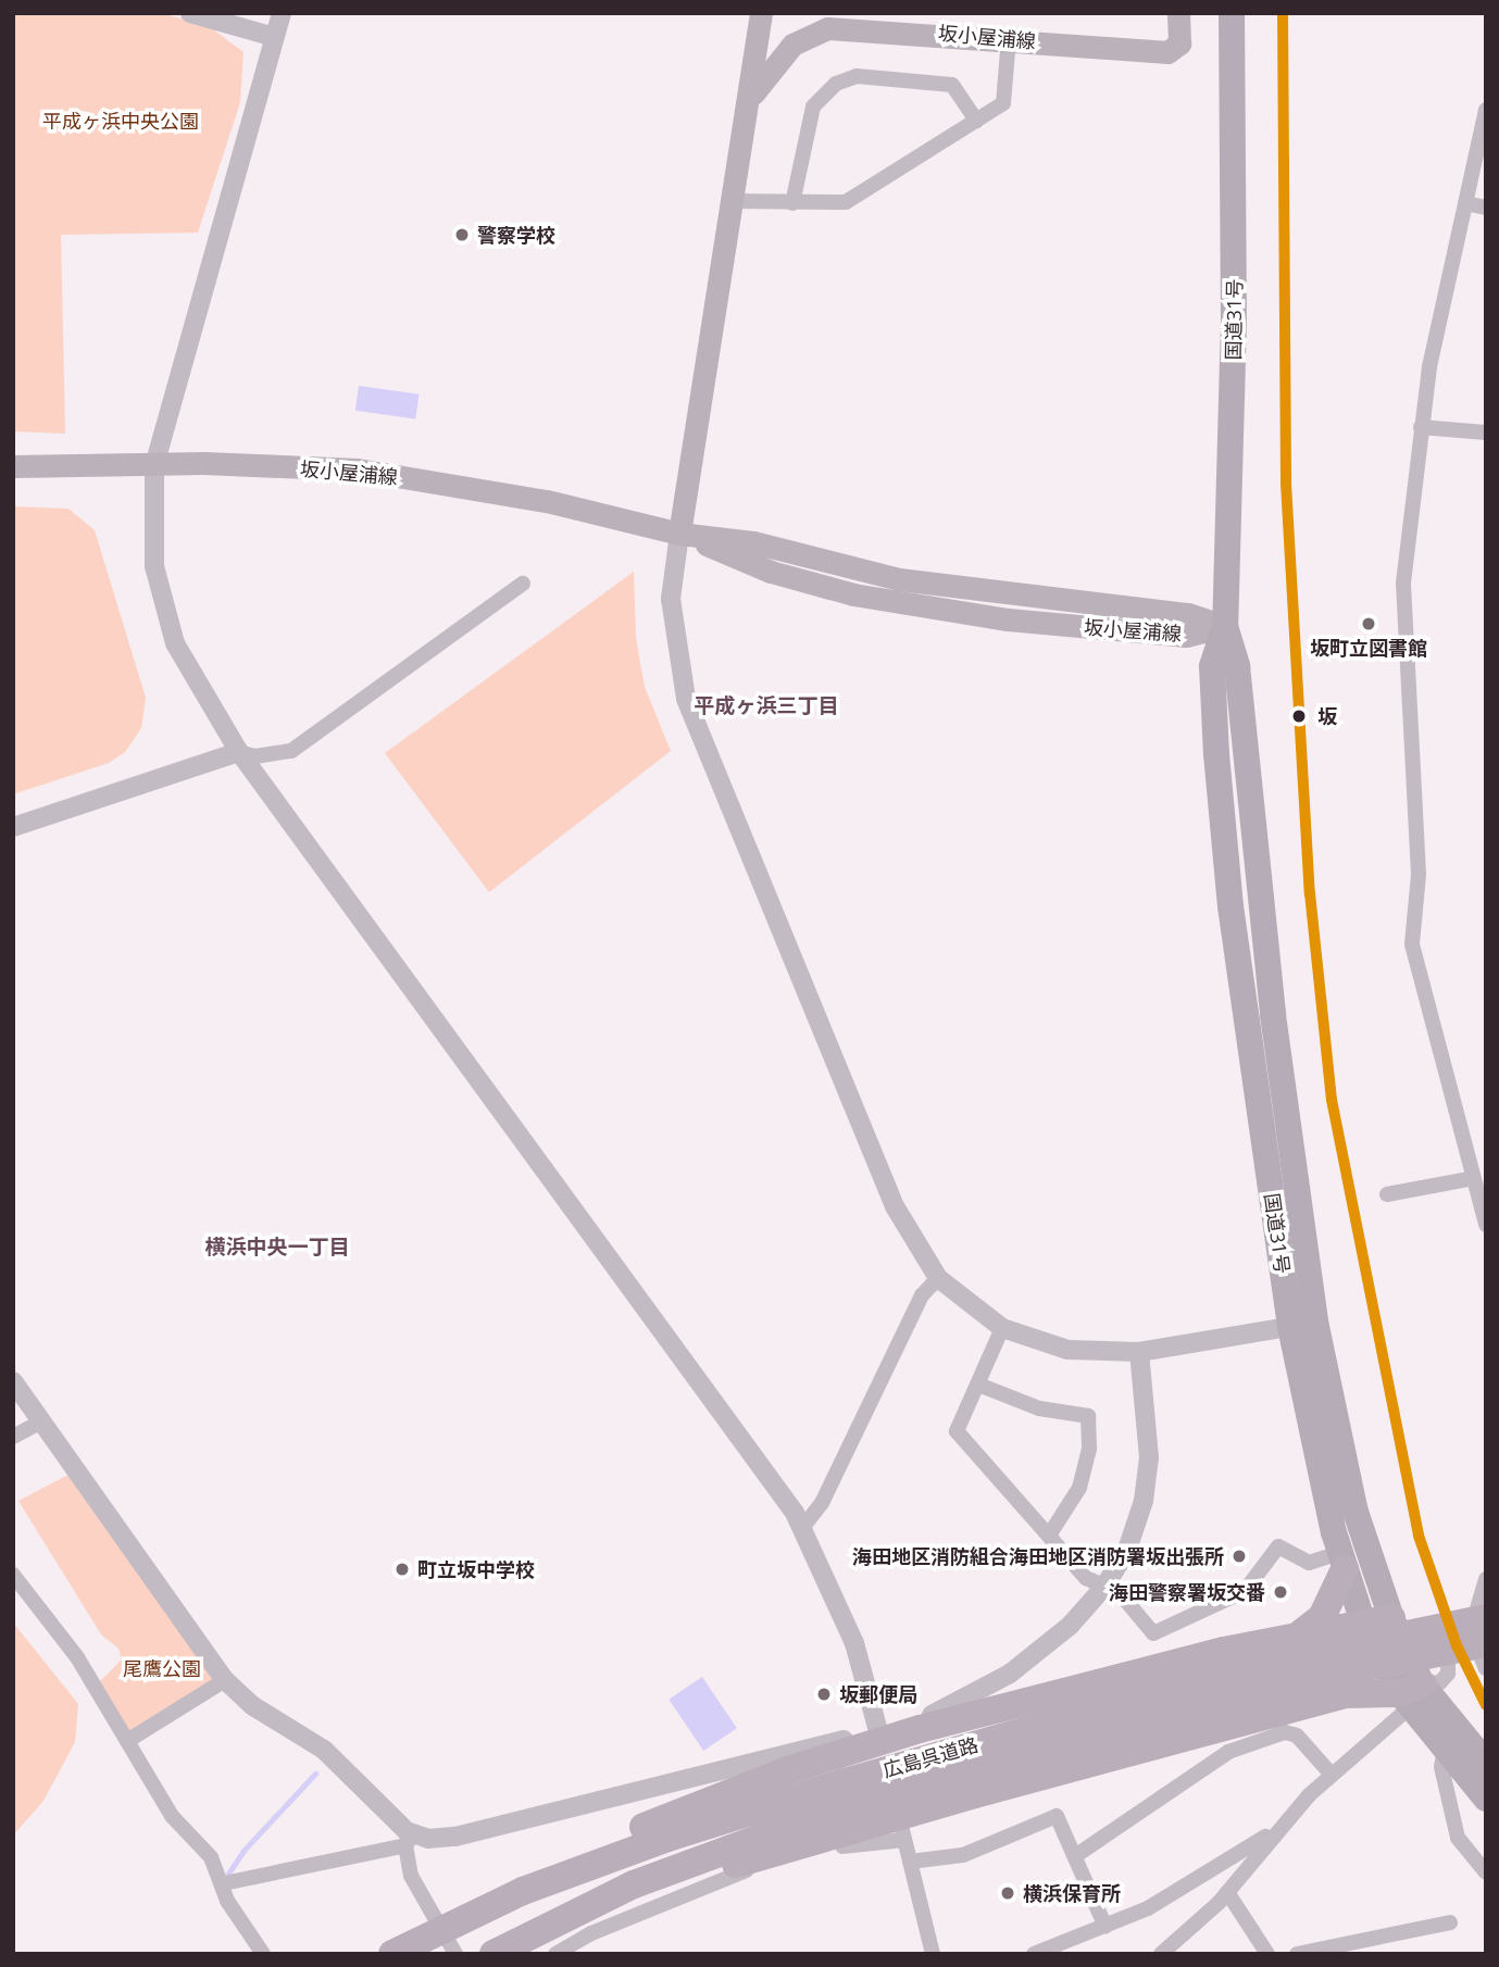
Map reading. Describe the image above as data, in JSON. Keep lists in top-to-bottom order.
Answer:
{
  "streets": {
    "highway": ["国道31号", "広島呉道路"],
    "main road": ["坂小屋浦線"]
  },
  "crossings": [
    ["坂小屋浦線", "国道31号"]
  ],
  "districts": ["平成ヶ浜三丁目", "横浜中央一丁目"],
  "parks": ["平成ヶ浜中央公園", "尾鷹公園"],
  "places": [
    "警察学校",
    "坂町立図書館",
    "坂",
    "海田地区消防組合海田地区消防署坂出張所",
    "町立坂中学校",
    "海田警察署坂交番",
    "坂郵便局",
    "横浜保育所"
  ]
}
